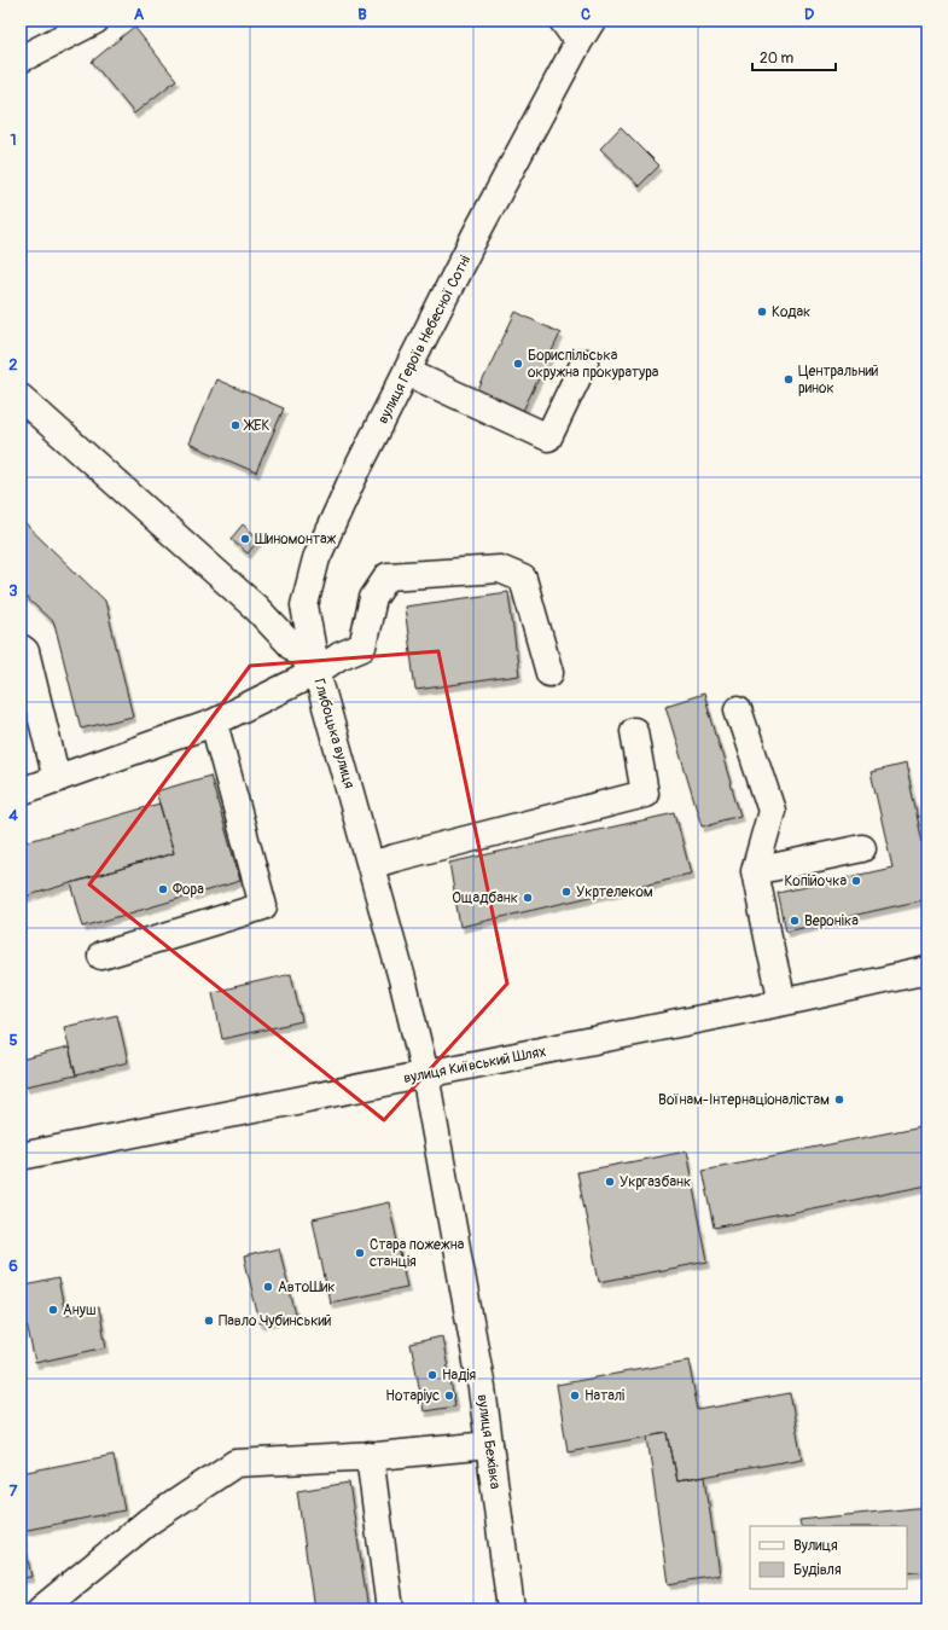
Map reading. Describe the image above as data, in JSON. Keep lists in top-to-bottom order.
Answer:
{
  "streets": {
    "main road": [
      "вулиця Героїв Небесної Сотні",
      "Глибоцька вулиця",
      "вулиця Київський Шлях",
      "вулиця Бежівка"
    ]
  },
  "crossings": [
    ["вулиця Героїв Небесної Сотні", "Глибоцька вулиця"],
    ["Глибоцька вулиця", "вулиця Київський Шлях"],
    ["Глибоцька вулиця", "вулиця Бежівка"],
    ["вулиця Київський Шлях", "вулиця Бежівка"]
  ],
  "places": [
    "Кодак",
    "Бориспільська окружна прокуратура",
    "Центральний ринок",
    "ЖЕК",
    "Шиномонтаж",
    "Копійочка",
    "Фора",
    "Укртелеком",
    "Ощадбанк",
    "Вероніка",
    "Воїнам-Інтернаціоналістам",
    "Укргазбанк",
    "Стара пожежна станція",
    "АвтоШик",
    "Ануш",
    "Павло Чубинський",
    "Надія",
    "Нотаріус",
    "Наталі"
  ],
  "legend": ["Вулиця", "Будівля"],
  "scale_bar": "20 m",
  "grid": {
    "columns": [
      "A",
      "B",
      "C",
      "D"
    ],
    "rows": [
      "1",
      "2",
      "3",
      "4",
      "5",
      "6",
      "7"
    ]
  }
}
